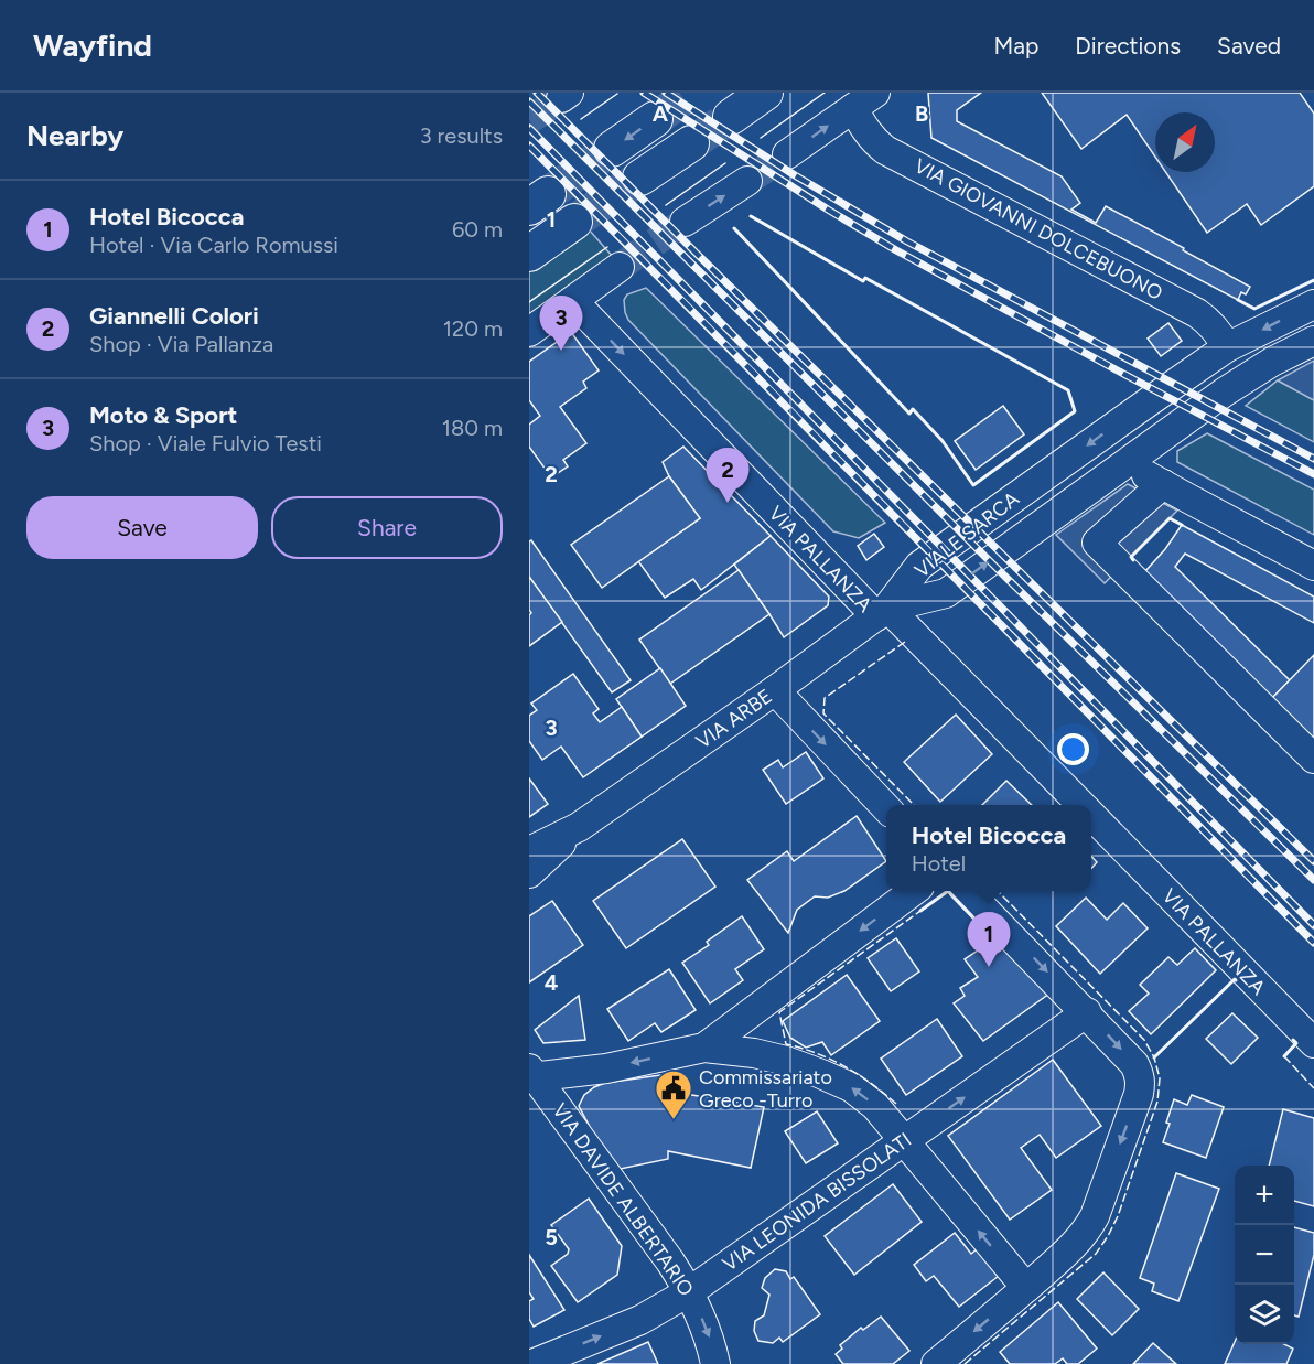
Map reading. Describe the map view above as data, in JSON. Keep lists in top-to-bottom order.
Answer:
{
  "streets": {
    "street": [
      "VIA GIOVANNI DOLCEBUONO",
      "VIALE SARCA",
      "VIA PALLANZA",
      "VIA ARBE",
      "VIA DAVIDE ALBERTARIO",
      "VIA LEONIDA BISSOLATI"
    ]
  },
  "crossings": [
    ["VIA GIOVANNI DOLCEBUONO", "VIALE SARCA"],
    ["VIALE SARCA", "VIA PALLANZA"],
    ["VIALE SARCA", "VIA ARBE"],
    ["VIA PALLANZA", "VIA ARBE"],
    ["VIA DAVIDE ALBERTARIO", "VIA LEONIDA BISSOLATI"]
  ],
  "one_way": ["VIA PALLANZA"],
  "places": {
    "public building": ["Commissariato Greco -Turro"]
  },
  "north": "top right",
  "page": {
    "header": "Wayfind",
    "nav": ["Map", "Directions", "Saved"],
    "heading": ["Nearby", "3 results"],
    "list": [
      {
        "mark": "1",
        "name": "Hotel Bicocca",
        "note": "Hotel · Via Carlo Romussi",
        "value": "60 m"
      },
      {
        "mark": "2",
        "name": "Giannelli Colori",
        "note": "Shop · Via Pallanza",
        "value": "120 m"
      },
      {
        "mark": "3",
        "name": "Moto & Sport",
        "note": "Shop · Viale Fulvio Testi",
        "value": "180 m"
      }
    ],
    "pins": ["3", "2", "1"],
    "buttons": ["Save", "Share"],
    "popup": ["Hotel Bicocca", "Hotel"],
    "map_buttons": ["+", "−"]
  },
  "grid": {
    "columns": ["A", "B"],
    "rows": [
      "1",
      "2",
      "3",
      "4",
      "5"
    ]
  }
}
